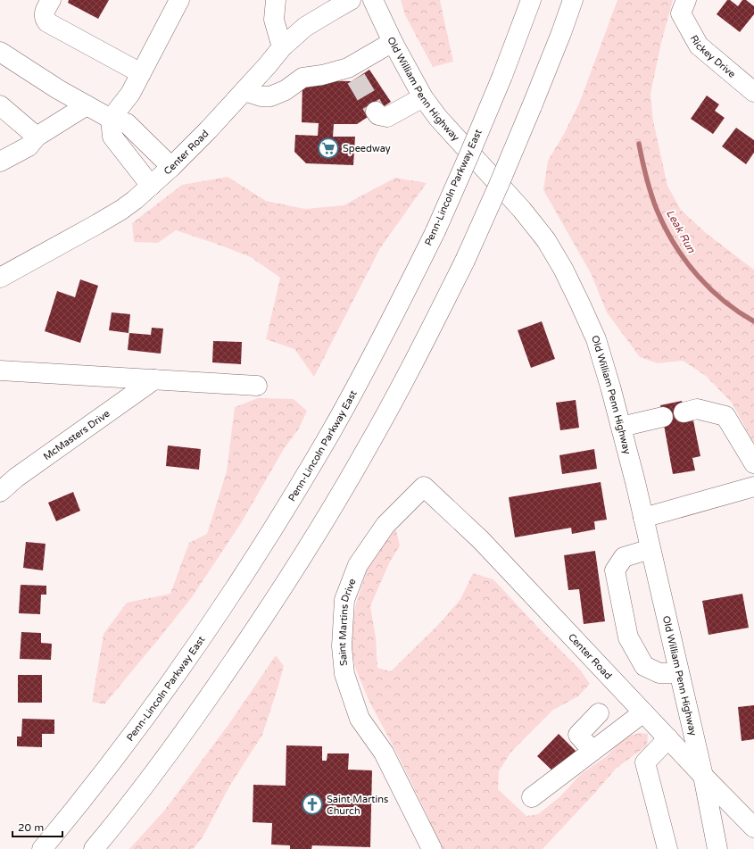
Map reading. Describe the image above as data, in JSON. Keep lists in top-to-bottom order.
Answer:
{
  "streets": {
    "main road": [
      "Rickey Drive",
      "Old William Penn Highway",
      "Center Road",
      "Penn-Lincoln Parkway East",
      "McMasters Drive",
      "Saint Martins Drive"
    ]
  },
  "crossings": [
    ["Old William Penn Highway", "Center Road"],
    ["Center Road", "Saint Martins Drive"]
  ],
  "water": ["Leak Run"],
  "places": {
    "supermarket": ["Speedway"],
    "church": ["Saint Martins Church"]
  },
  "scale_bar": "20 m"
}
